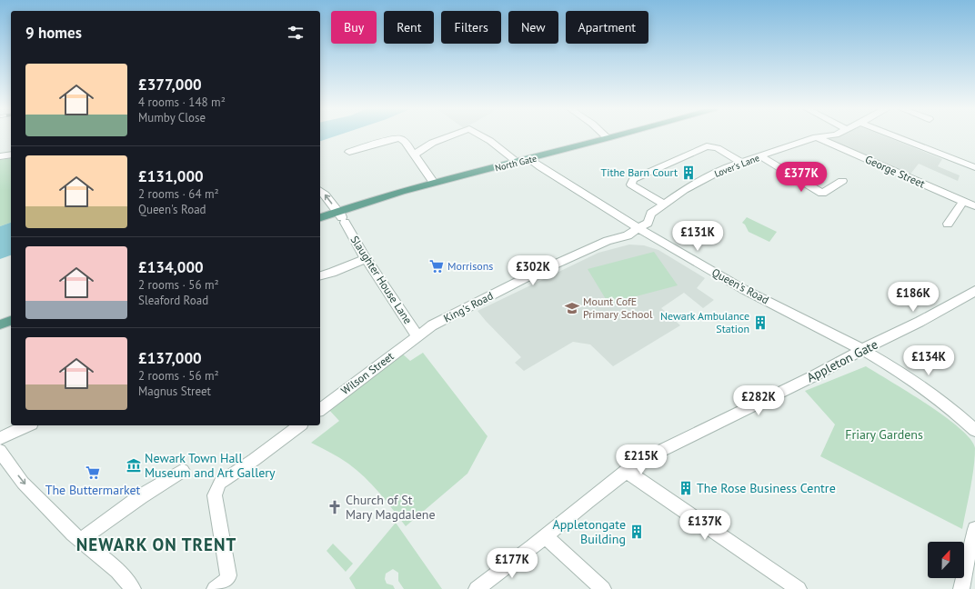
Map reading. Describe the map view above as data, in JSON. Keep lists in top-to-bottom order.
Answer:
{
  "streets": {
    "main road": ["North Gate"],
    "street": [
      "Lover's Lane",
      "George Street",
      "Slaughter House Lane",
      "Queen's Road",
      "King's Road",
      "Appleton Gate",
      "Wilson Street"
    ]
  },
  "crossings": [
    ["North Gate", "Slaughter House Lane"],
    ["North Gate", "Queen's Road"],
    ["Lover's Lane", "George Street"],
    ["Lover's Lane", "Queen's Road"],
    ["Lover's Lane", "King's Road"],
    ["Slaughter House Lane", "King's Road"],
    ["Slaughter House Lane", "Wilson Street"],
    ["Queen's Road", "King's Road"],
    ["Queen's Road", "Appleton Gate"],
    ["King's Road", "Wilson Street"]
  ],
  "districts": ["NEWARK ON TRENT"],
  "parks": ["Friary Gardens"],
  "places": {
    "building": [
      "Tithe Barn Court",
      "Newark Ambulance Station",
      "The Rose Business Centre",
      "Appletongate Building"
    ],
    "supermarket": ["Morrisons", "The Buttermarket"],
    "school or university": ["Mount CofE Primary School"],
    "museum": ["Newark Town Hall Museum and Art Gallery"],
    "church": ["Church of St Mary Magdalene"]
  },
  "north": "top",
  "page": {
    "chip": [
      "Buy",
      "Rent",
      "Filters",
      "New",
      "Apartment"
    ],
    "heading": "9 homes",
    "list": [
      {
        "name": "£377,000",
        "note": "4 rooms · 148 m² · Mumby Close"
      },
      {
        "name": "£131,000",
        "note": "2 rooms · 64 m² · Queen's Road"
      },
      {
        "name": "£134,000",
        "note": "2 rooms · 56 m² · Sleaford Road"
      },
      {
        "name": "£137,000",
        "note": "2 rooms · 56 m² · Magnus Street"
      }
    ],
    "price": [
      "£377K",
      "£131K",
      "£302K",
      "£186K",
      "£134K",
      "£282K",
      "£215K",
      "£137K",
      "£177K"
    ]
  }
}
